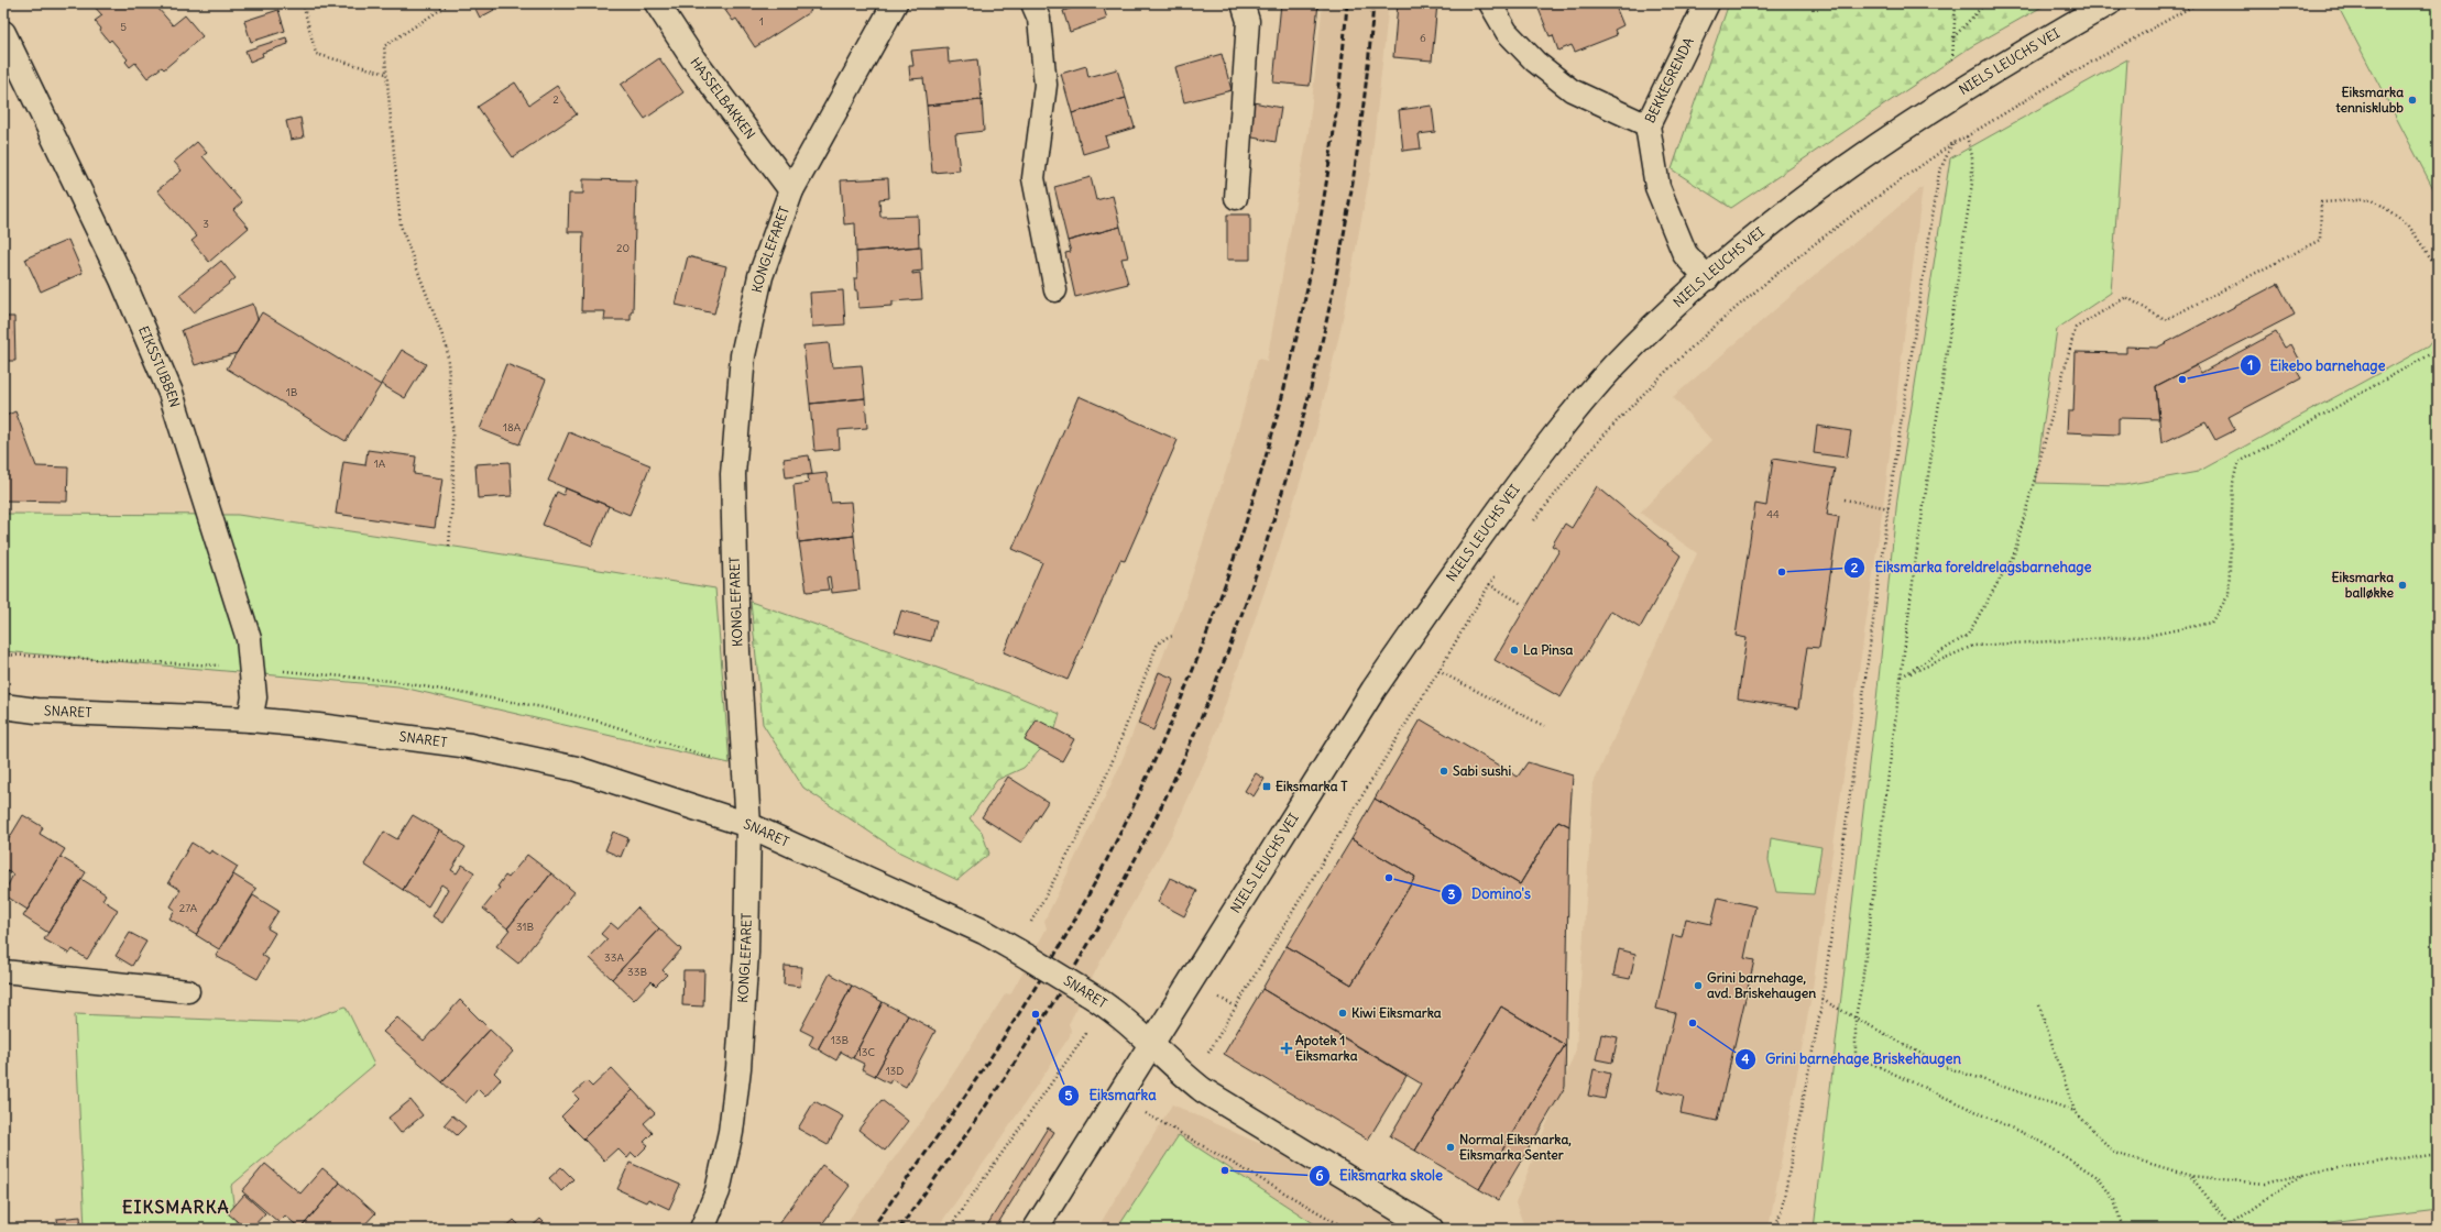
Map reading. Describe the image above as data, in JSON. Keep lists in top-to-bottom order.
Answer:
{
  "streets": {
    "street": [
      "NIELS LEUCHS VEI",
      "BEKKEGRENDA",
      "HASSELBAKKEN",
      "KONGLEFARET",
      "EIKSSTUBBEN",
      "SNARET"
    ]
  },
  "crossings": [
    ["NIELS LEUCHS VEI", "BEKKEGRENDA"],
    ["NIELS LEUCHS VEI", "SNARET"],
    ["HASSELBAKKEN", "KONGLEFARET"],
    ["KONGLEFARET", "SNARET"],
    ["EIKSSTUBBEN", "SNARET"]
  ],
  "districts": ["EIKSMARKA"],
  "places": {
    "other": [
      "Eiksmarka tennisklubb",
      "Eikebo barnehage",
      "Eiksmarka foreldrelagsbarnehage",
      "Eiksmarka balløkke",
      "La Pinsa",
      "Sabi sushi",
      "Domino's",
      "Grini barnehage, avd. Briskehaugen",
      "Kiwi Eiksmarka",
      "Eiksmarka",
      "Grini barnehage Briskehaugen",
      "Normal Eiksmarka, Eiksmarka Senter",
      "Eiksmarka skole"
    ],
    "transit": ["Eiksmarka T"],
    "health": ["Apotek 1 Eiksmarka"]
  },
  "house_numbers": [
    "1",
    "5",
    "6",
    "2",
    "3",
    "20",
    "1B",
    "18A",
    "1A",
    "44",
    "27A",
    "31B",
    "33A",
    "33B",
    "13B",
    "13C",
    "13D"
  ]
}
